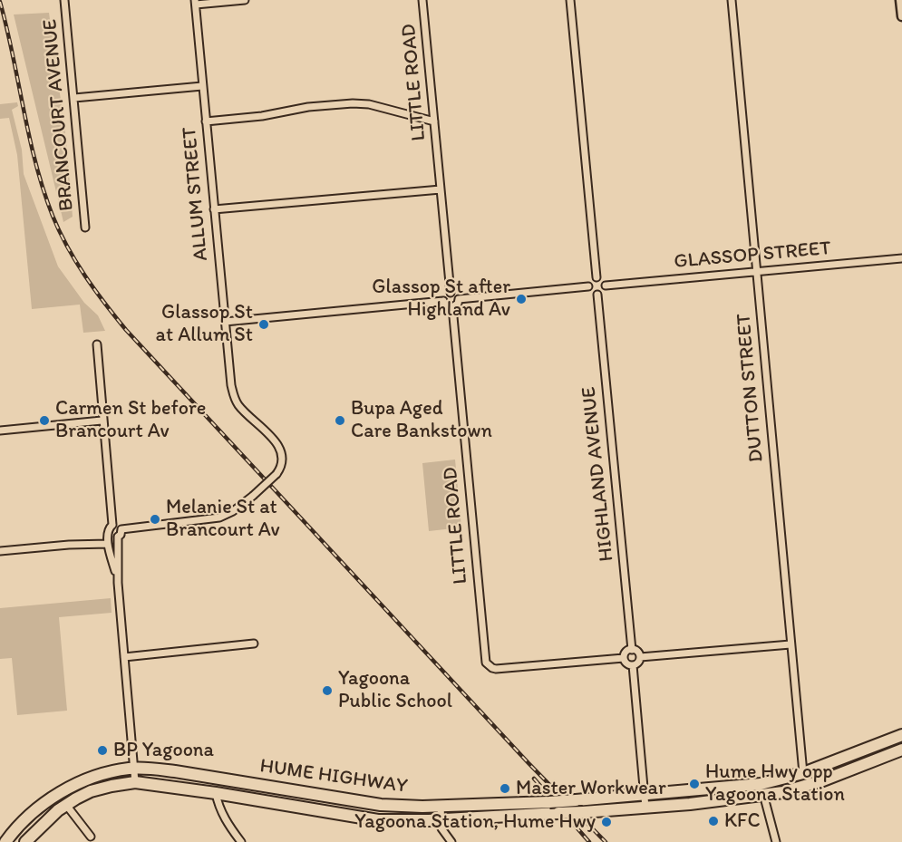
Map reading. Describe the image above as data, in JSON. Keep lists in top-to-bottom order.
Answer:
{
  "streets": {
    "highway": ["HUME HIGHWAY"],
    "street": [
      "LITTLE ROAD",
      "BRANCOURT AVENUE",
      "ALLUM STREET",
      "GLASSOP STREET",
      "DUTTON STREET",
      "HIGHLAND AVENUE"
    ]
  },
  "crossings": [
    ["LITTLE ROAD", "HIGHLAND AVENUE"],
    ["GLASSOP STREET", "DUTTON STREET"],
    ["GLASSOP STREET", "HIGHLAND AVENUE"],
    ["DUTTON STREET", "HUME HIGHWAY"]
  ],
  "places": [
    "Glassop St after Highland Av",
    "Glassop St at Allum St",
    "Carmen St before Brancourt Av",
    "Bupa Aged Care Bankstown",
    "Melanie St at Brancourt Av",
    "Yagoona Public School",
    "BP Yagoona",
    "Hume Hwy opp Yagoona Station",
    "Master Workwear",
    "KFC",
    "Yagoona Station, Hume Hwy"
  ]
}
